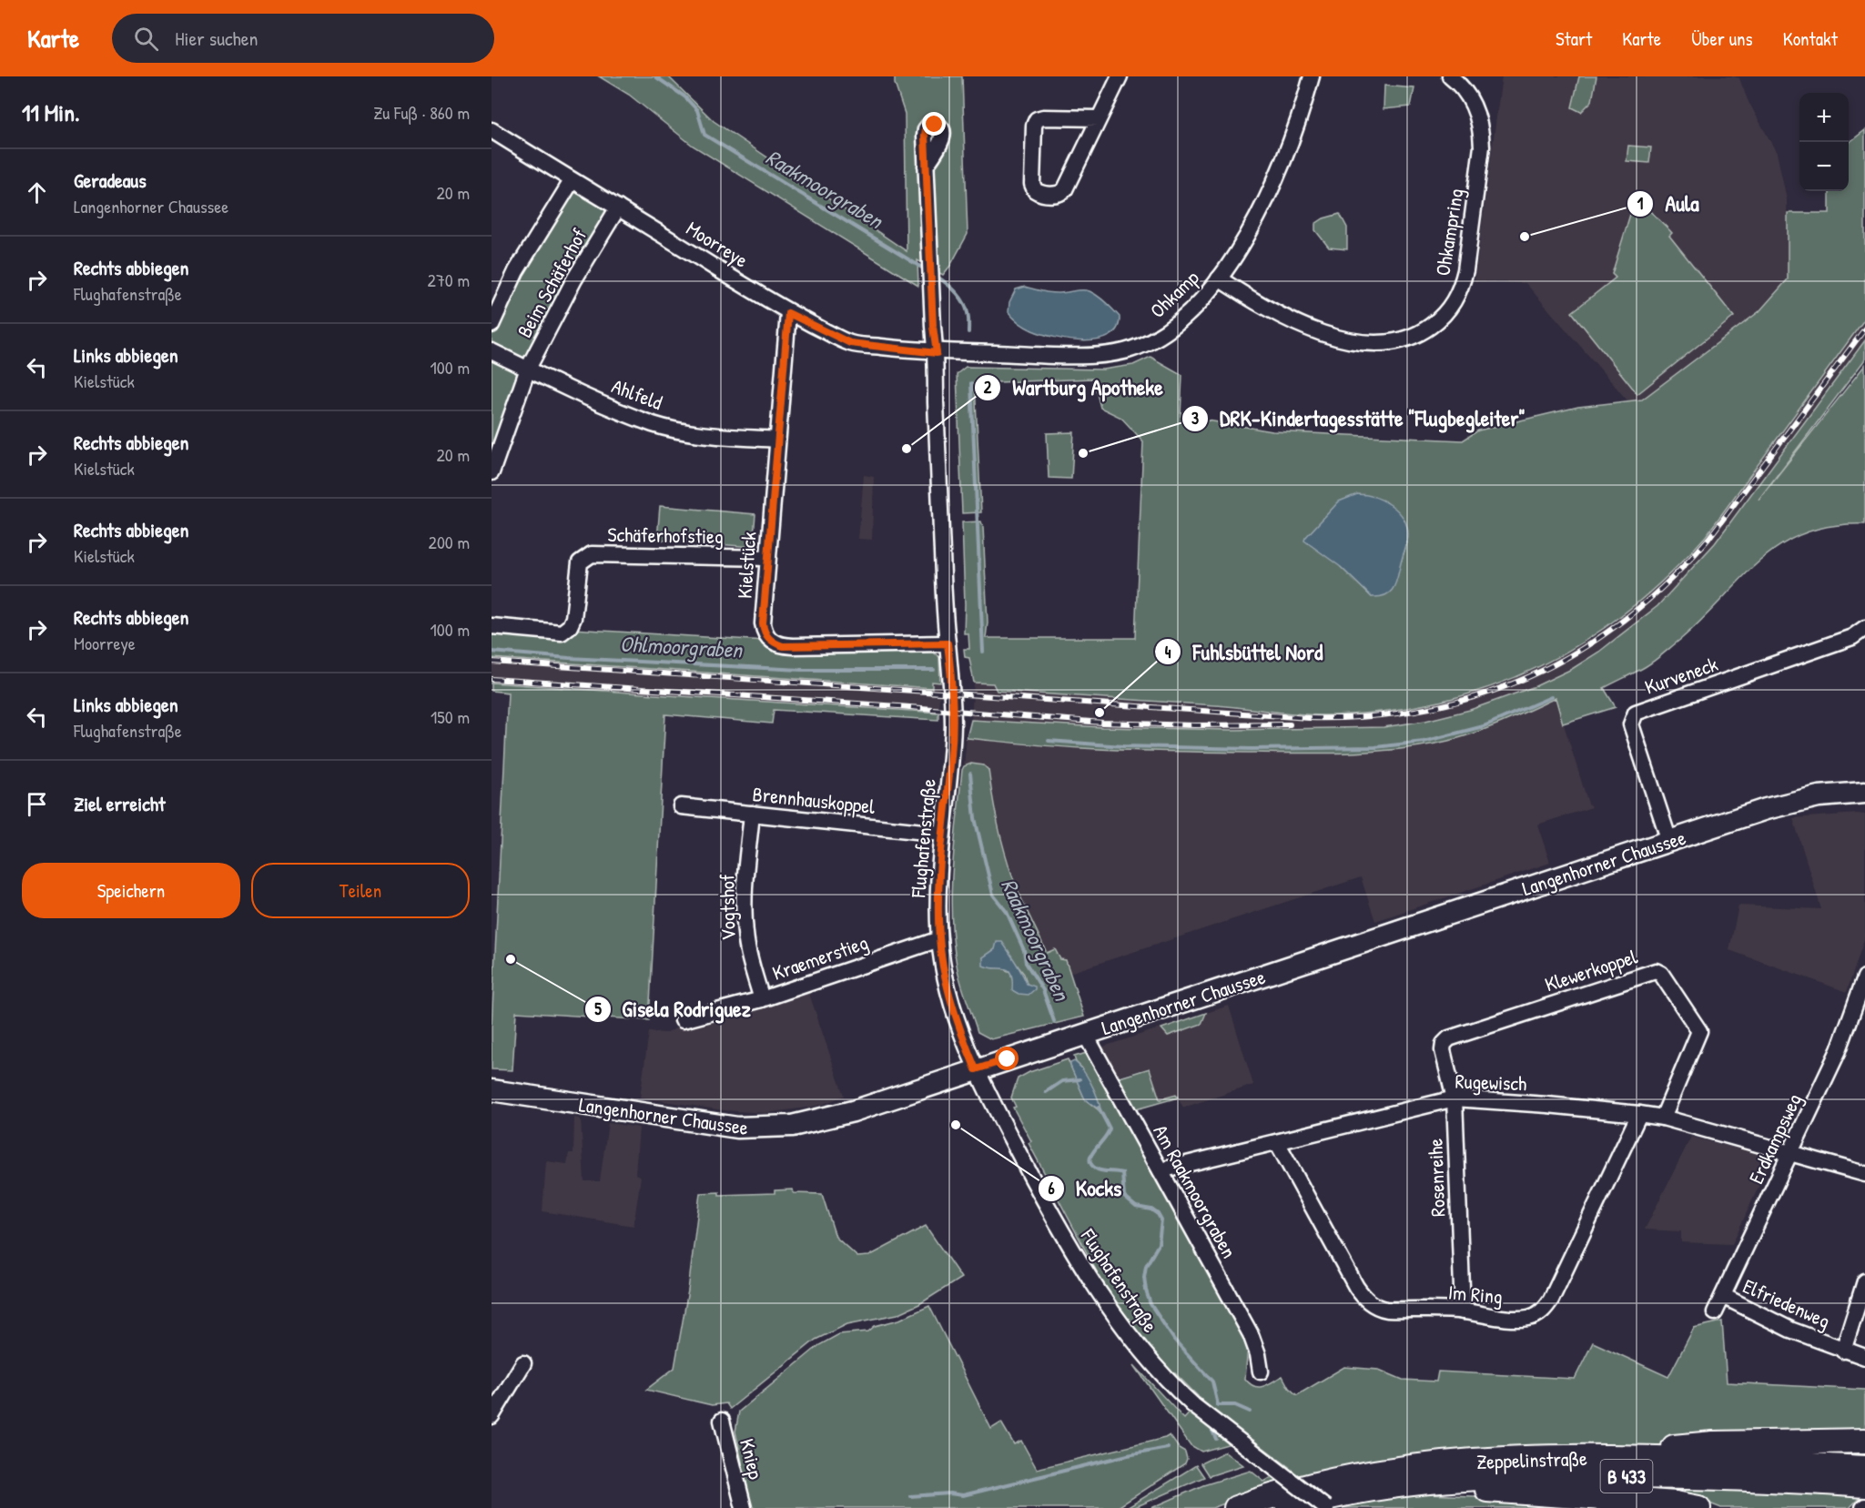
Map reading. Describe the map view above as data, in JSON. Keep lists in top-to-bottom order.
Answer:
{
  "streets": {
    "highway": ["Zeppelinstraße", "B 433"],
    "main road": ["Langenhorner Chaussee"],
    "street": [
      "Ohkampring",
      "Moorreye",
      "Beim Schäferhof",
      "Ohkamp",
      "Ahlfeld",
      "Schäferhofstieg",
      "Kielstück",
      "Kurveneck",
      "Brennhauskoppel",
      "Flughafenstraße",
      "Vogtshof",
      "Kraemerstieg",
      "Klewerkoppel",
      "Rugewisch",
      "Erdkampsweg",
      "Rosenreihe",
      "Am Raakmoorgraben",
      "Im Ring",
      "Elfriedenweg",
      "Kniep"
    ]
  },
  "crossings": [
    ["Ohkampring", "Ohkamp"],
    ["Moorreye", "Beim Schäferhof"],
    ["Moorreye", "Ohkamp"],
    ["Moorreye", "Kielstück"],
    ["Moorreye", "Flughafenstraße"],
    ["Beim Schäferhof", "Ahlfeld"],
    ["Ohkamp", "Flughafenstraße"],
    ["Ahlfeld", "Kielstück"],
    ["Schäferhofstieg", "Kielstück"],
    ["Kielstück", "Flughafenstraße"],
    ["Kurveneck", "Langenhorner Chaussee"],
    ["Brennhauskoppel", "Flughafenstraße"],
    ["Brennhauskoppel", "Vogtshof"],
    ["Flughafenstraße", "Langenhorner Chaussee"],
    ["Flughafenstraße", "Kraemerstieg"],
    ["Langenhorner Chaussee", "Am Raakmoorgraben"],
    ["Vogtshof", "Kraemerstieg"],
    ["Klewerkoppel", "Rugewisch"],
    ["Klewerkoppel", "Rosenreihe"],
    ["Rugewisch", "Erdkampsweg"],
    ["Rugewisch", "Rosenreihe"],
    ["Rugewisch", "Am Raakmoorgraben"],
    ["Rugewisch", "Im Ring"],
    ["Erdkampsweg", "Elfriedenweg"],
    ["Rosenreihe", "Im Ring"]
  ],
  "water": ["Raakmoorgraben", "Ohlmoorgraben"],
  "places": [
    "Aula",
    "Wartburg Apotheke",
    "DRK-Kindertagesstätte \"Flugbegleiter\"",
    "Fuhlsbüttel Nord",
    "Gisela Rodriguez",
    "Kocks"
  ],
  "page": {
    "header": "Karte",
    "search": "Hier suchen",
    "nav": [
      "Start",
      "Karte",
      "Über uns",
      "Kontakt"
    ],
    "heading": ["11 Min.", "Zu Fuß · 860 m"],
    "map_buttons": ["+", "−"],
    "list": [
      ["Geradeaus", "Langenhorner Chaussee", "20 m"],
      ["Rechts abbiegen", "Flughafenstraße", "270 m"],
      ["Links abbiegen", "Kielstück", "100 m"],
      ["Rechts abbiegen", "Kielstück", "20 m"],
      ["Rechts abbiegen", "Kielstück", "200 m"],
      ["Rechts abbiegen", "Moorreye", "100 m"],
      ["Links abbiegen", "Flughafenstraße", "150 m"],
      "Ziel erreicht"
    ],
    "buttons": ["Speichern", "Teilen"]
  }
}
